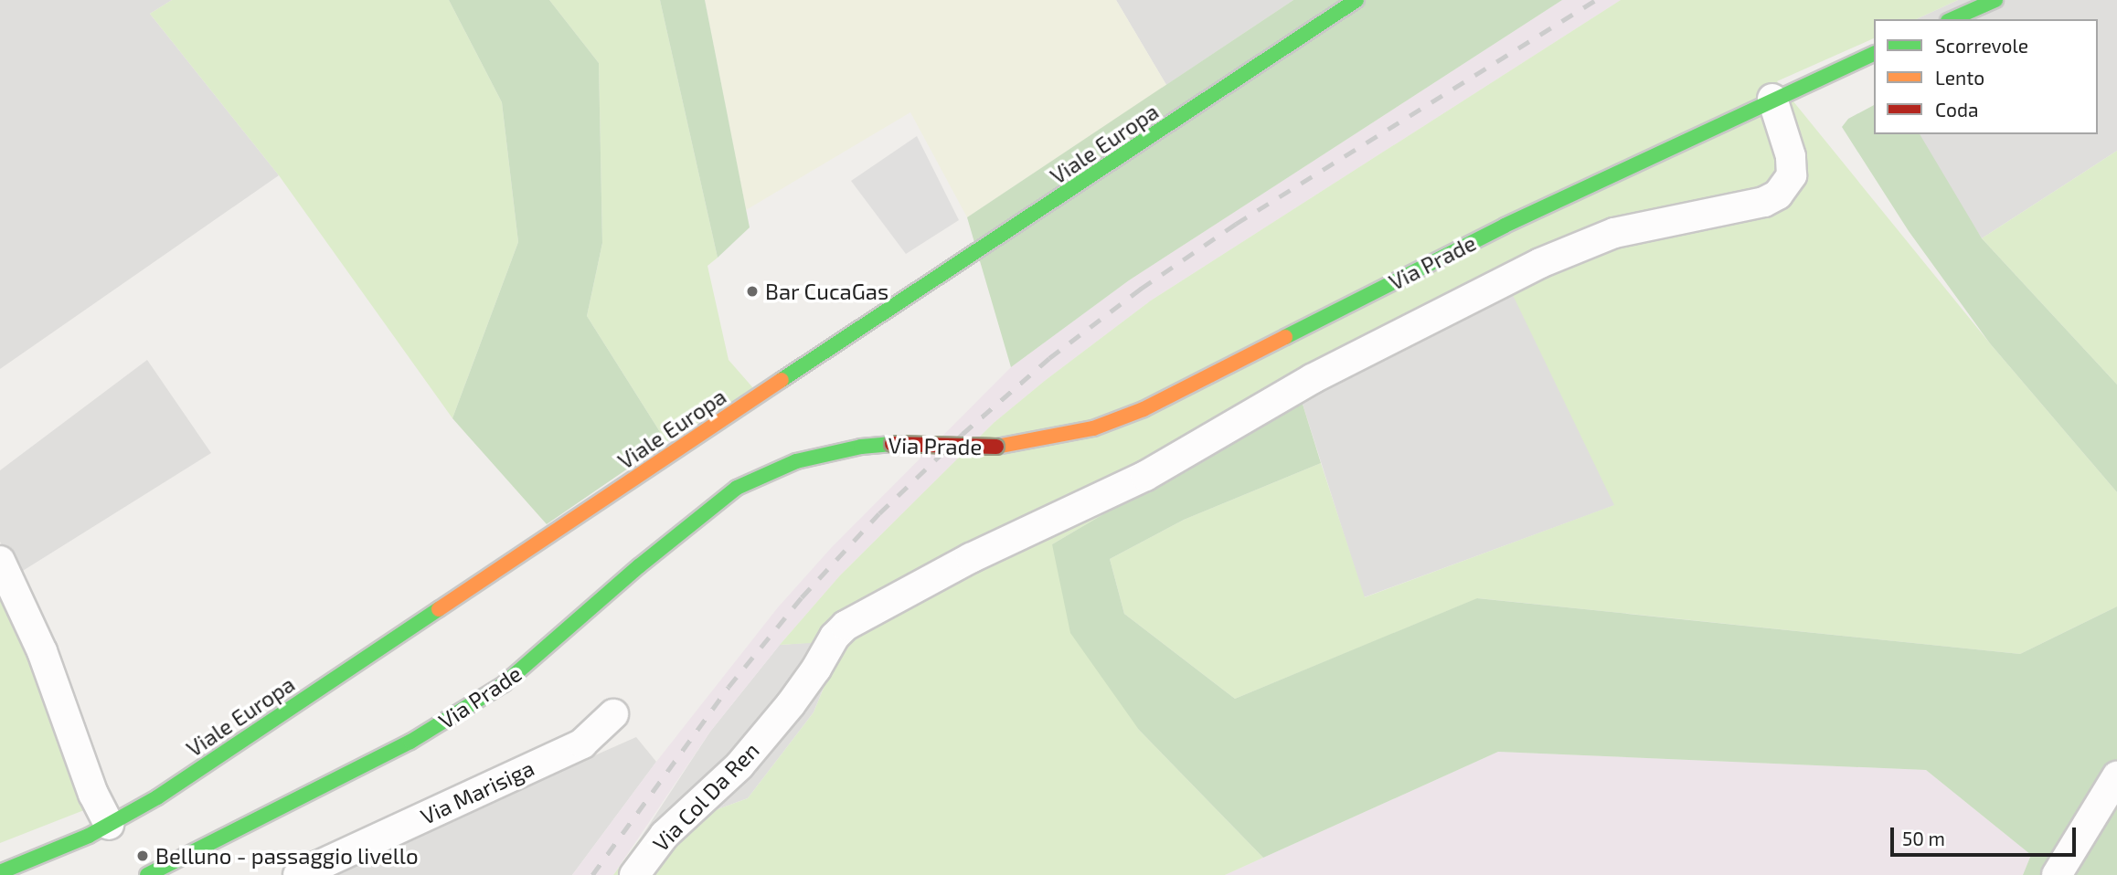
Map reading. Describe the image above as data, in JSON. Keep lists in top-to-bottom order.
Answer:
{
  "streets": {
    "main road": ["Viale Europa", "Via Prade"],
    "street": ["Via Marisiga", "Via Col Da Ren"]
  },
  "crossings": [
    ["Via Prade", "Via Col Da Ren"]
  ],
  "places": ["Bar CucaGas", "Belluno - passaggio livello"],
  "legend": ["Scorrevole", "Lento", "Coda"],
  "scale_bar": "50 m"
}
